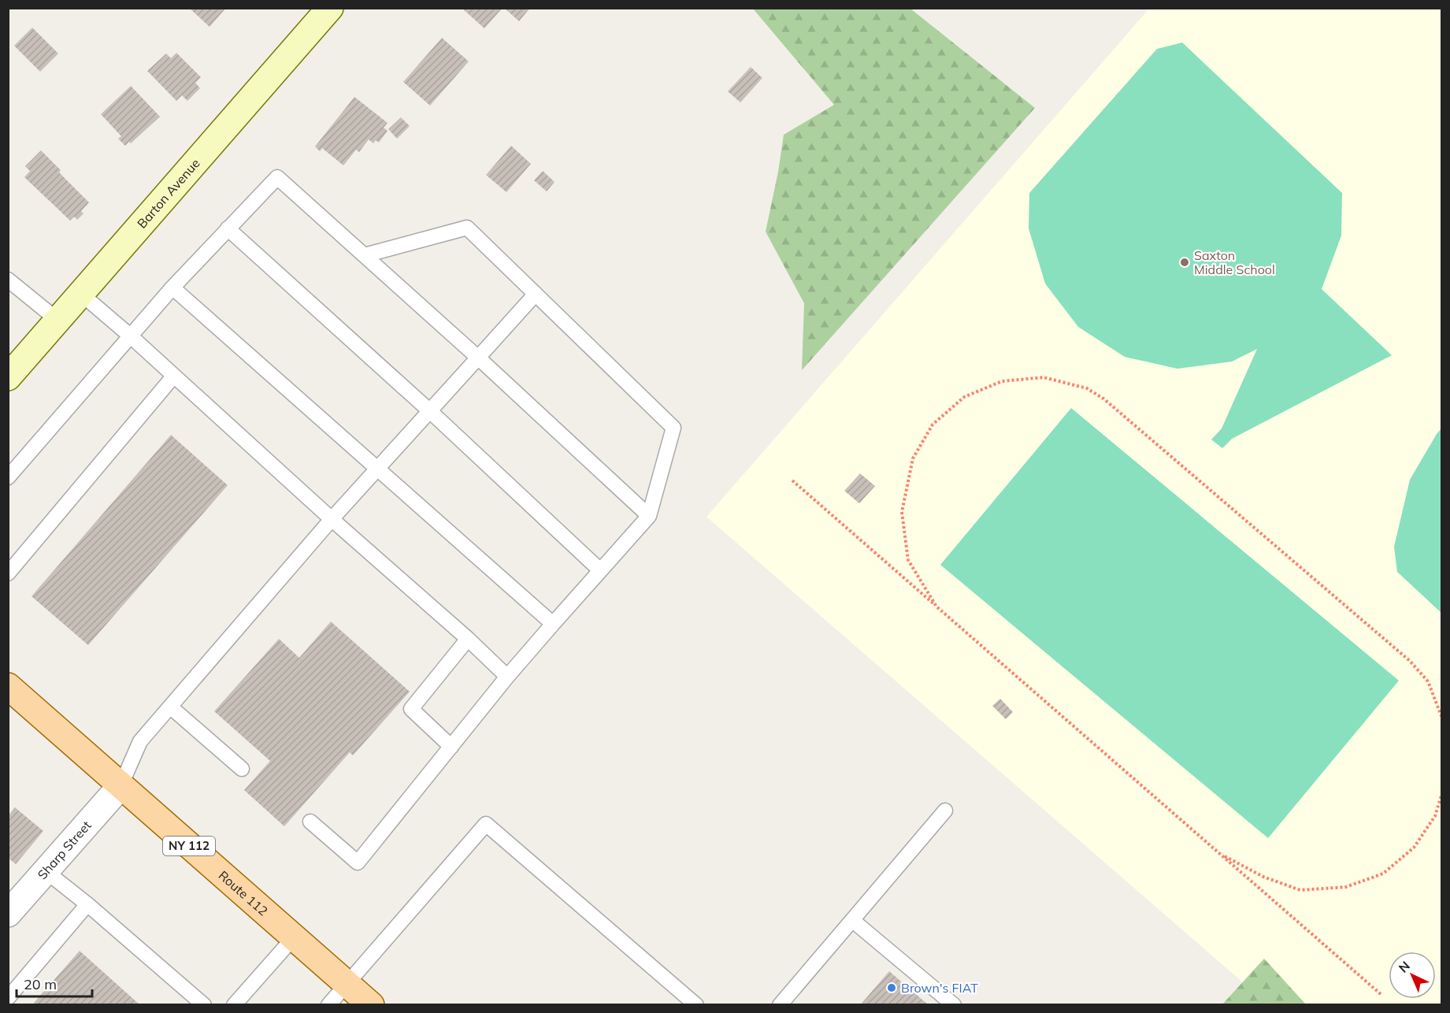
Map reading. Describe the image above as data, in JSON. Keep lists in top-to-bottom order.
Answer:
{
  "streets": {
    "main road": ["NY 112", "Route 112"],
    "street": ["Barton Avenue", "Sharp Street"]
  },
  "crossings": [
    ["Sharp Street", "Route 112"]
  ],
  "places": ["Saxton Middle School", "Brown's FIAT"],
  "scale_bar": "20 m",
  "north": "top left"
}
